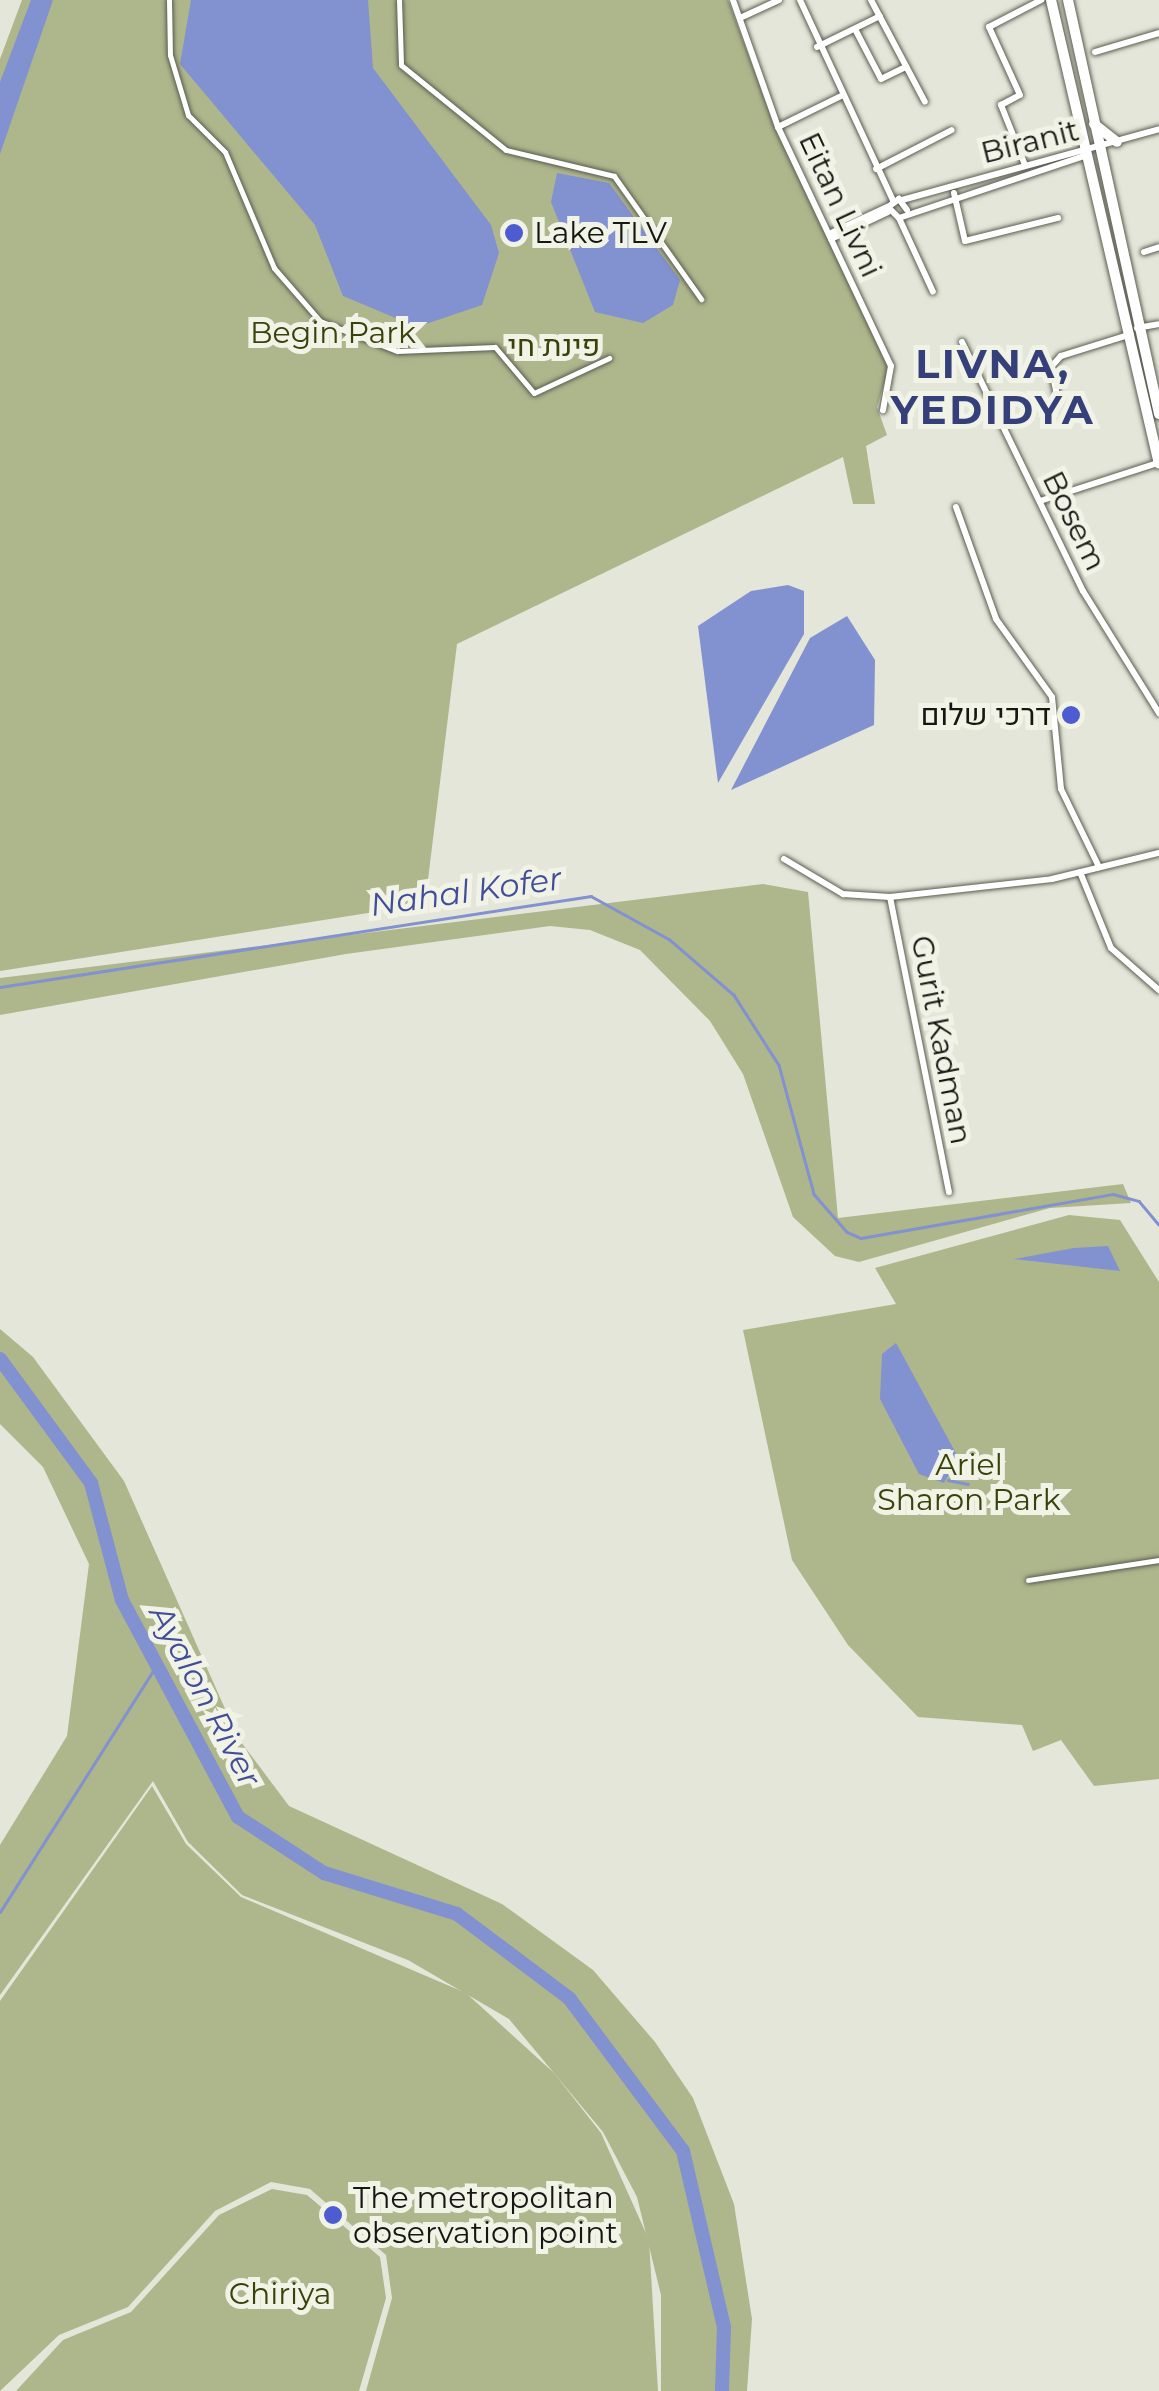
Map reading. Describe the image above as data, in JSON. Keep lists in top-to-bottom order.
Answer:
{
  "streets": {
    "street": [
      "Biranit",
      "Eitan Livni",
      "Bosem",
      "Gurit Kadman"
    ]
  },
  "crossings": [
    ["Biranit", "Eitan Livni"]
  ],
  "districts": ["LIVNA, YEDIDYA"],
  "water": ["Nahal Kofer", "Ayalon River"],
  "parks": [
    "Begin Park",
    "פינת חי",
    "Ariel Sharon Park",
    "Chiriya"
  ],
  "places": ["Lake TLV", "דרכי שלום", "The metropolitan observation point"]
}
